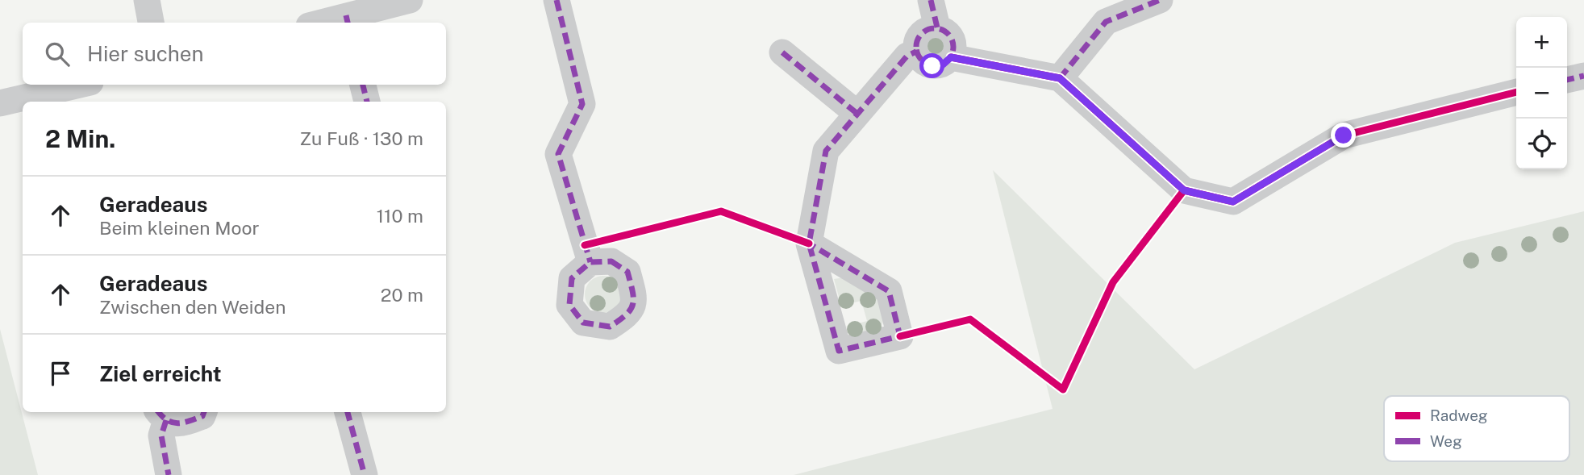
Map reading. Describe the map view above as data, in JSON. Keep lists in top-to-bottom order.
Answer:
{
  "legend": ["Radweg", "Weg"],
  "page": {
    "map_buttons": ["+", "−"],
    "search": "Hier suchen",
    "heading": ["2 Min.", "Zu Fuß · 130 m"],
    "list": [
      ["Geradeaus", "Beim kleinen Moor", "110 m"],
      ["Geradeaus", "Zwischen den Weiden", "20 m"],
      "Ziel erreicht"
    ]
  }
}
